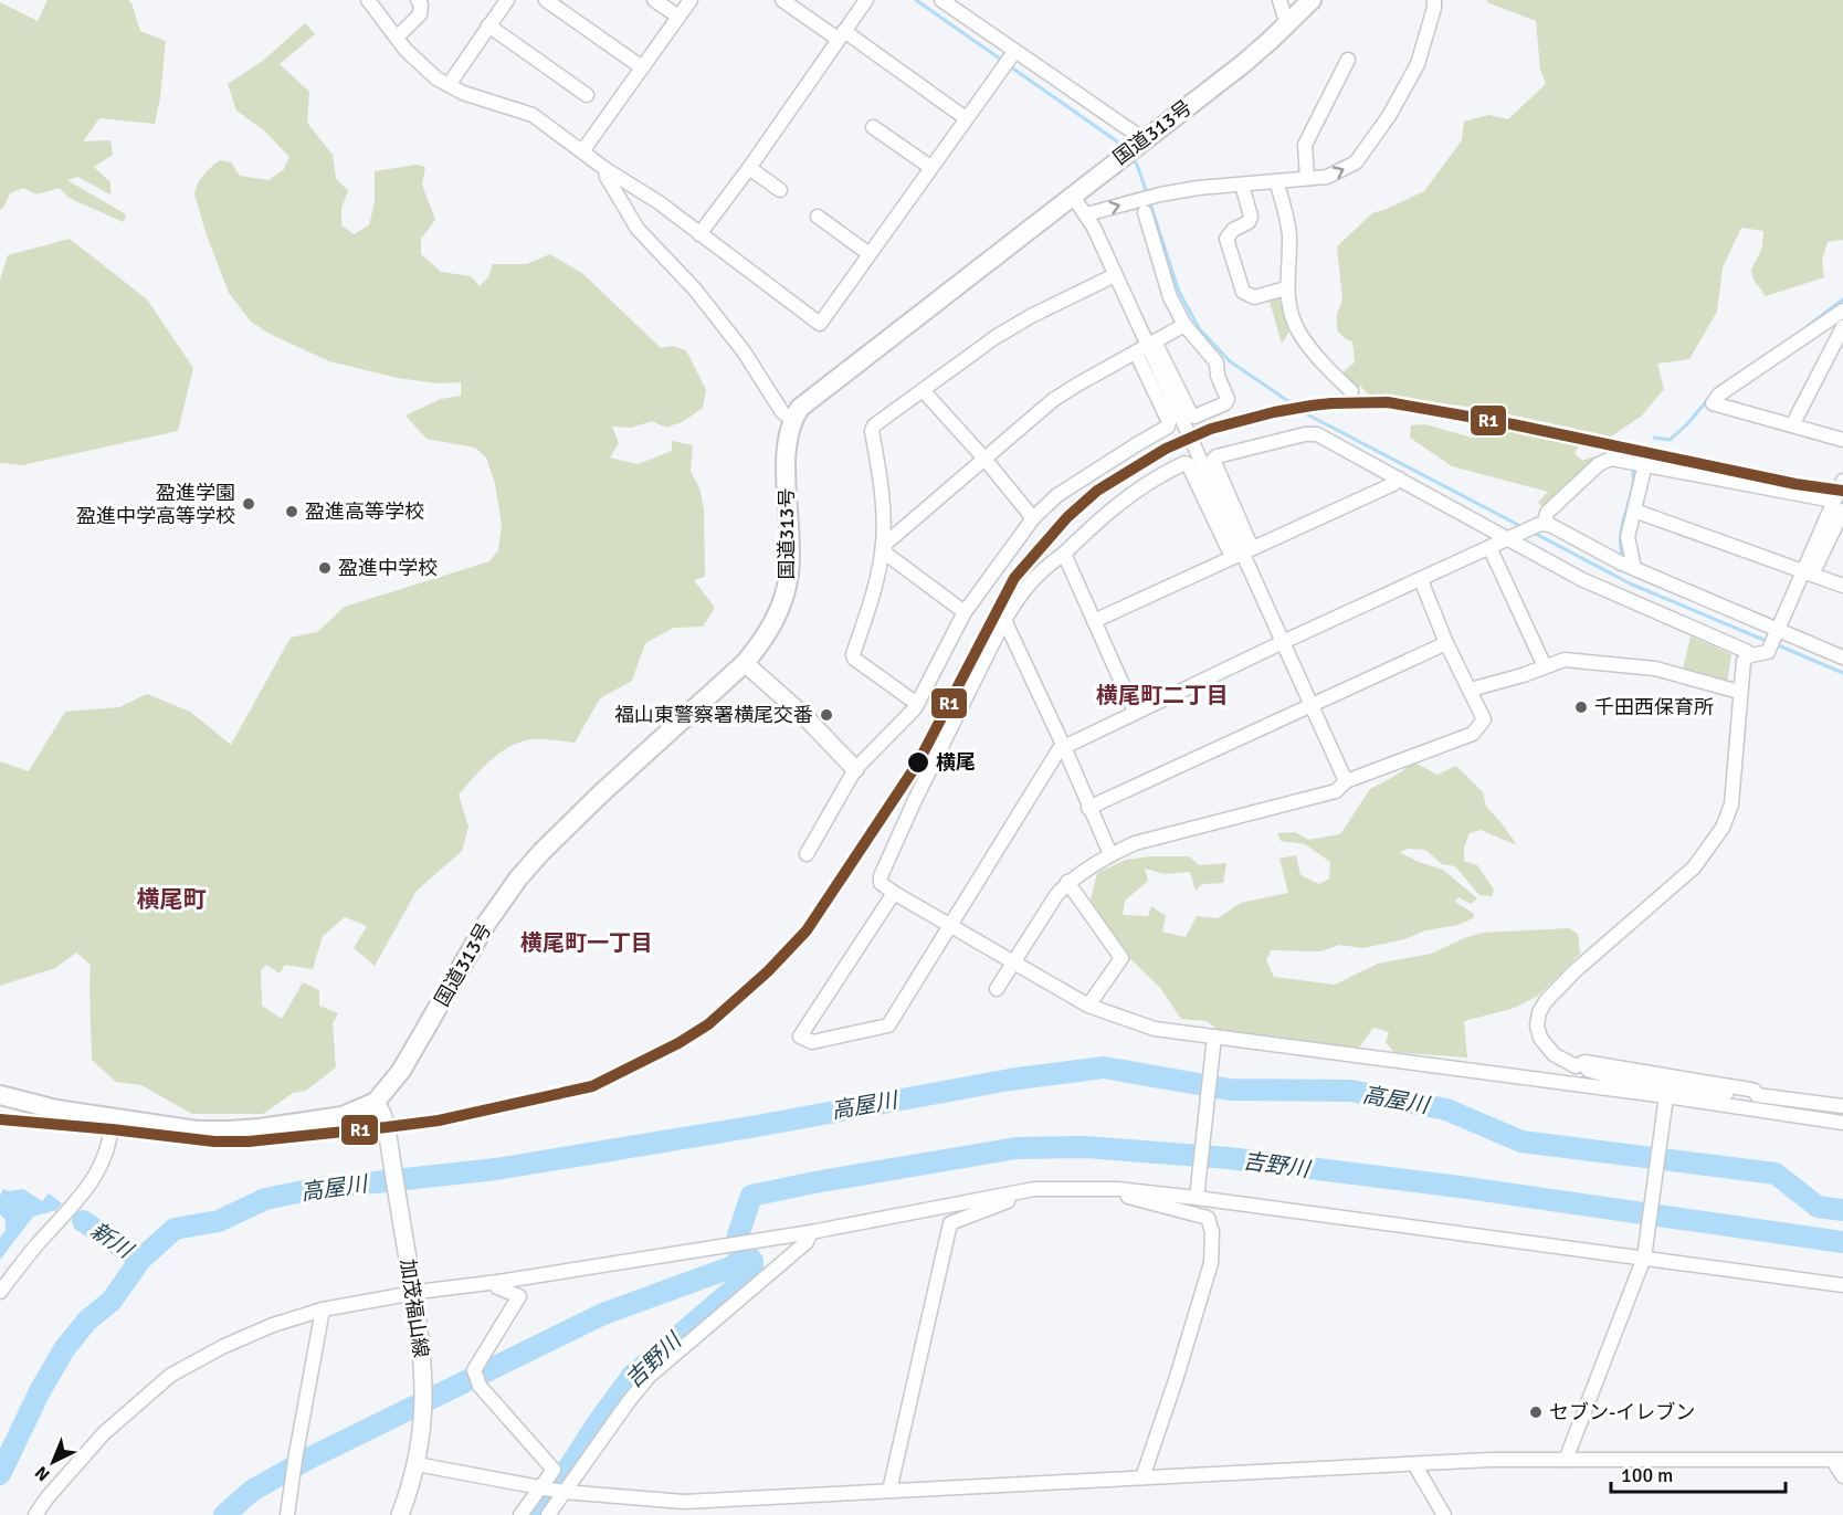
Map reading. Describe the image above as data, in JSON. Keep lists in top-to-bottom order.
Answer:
{
  "streets": {
    "highway": ["国道313号"],
    "main road": ["加茂福山線"]
  },
  "crossings": [
    ["国道313号", "加茂福山線"]
  ],
  "districts": ["横尾町二丁目", "横尾町", "横尾町一丁目"],
  "water": ["高屋川", "吉野川", "新川"],
  "places": [
    "盈進学園 盈進中学高等学校",
    "盈進高等学校",
    "盈進中学校",
    "千田西保育所",
    "福山東警察署横尾交番",
    "横尾",
    "セブン-イレブン"
  ],
  "lines": ["transit line R1"],
  "scale_bar": "100 m",
  "north": "bottom left"
}
